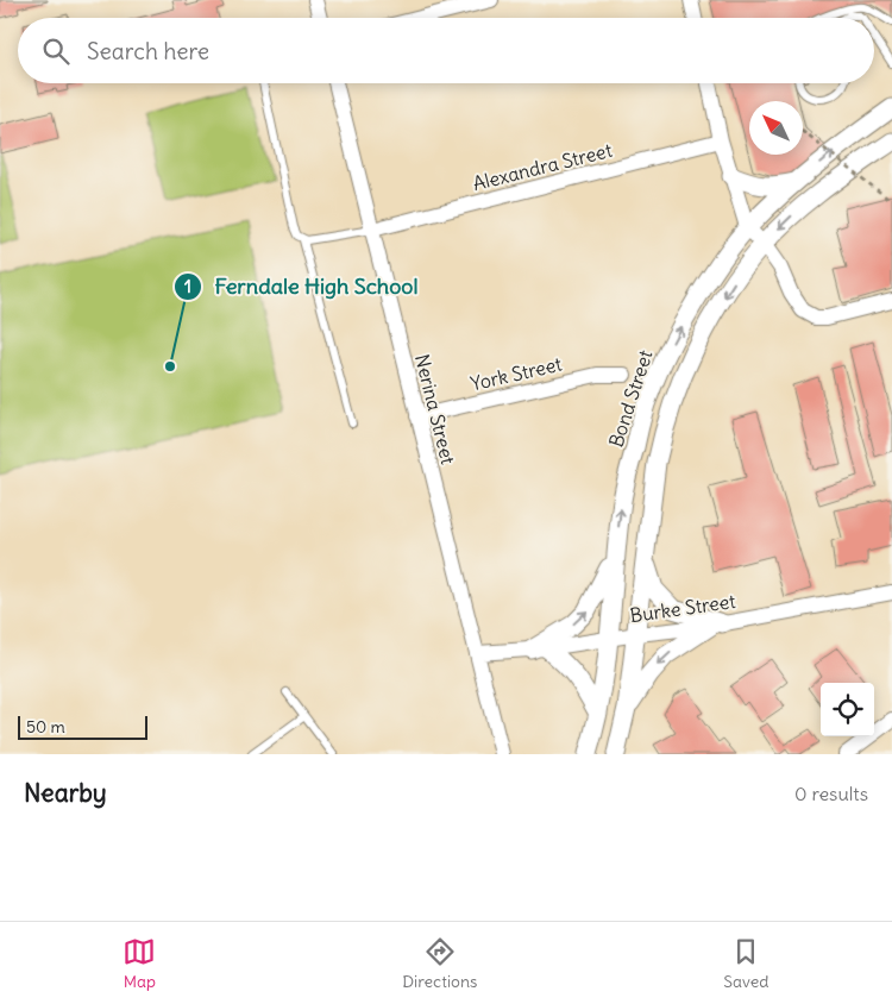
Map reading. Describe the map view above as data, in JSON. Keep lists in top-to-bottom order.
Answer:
{
  "streets": {
    "street": [
      "Alexandra Street",
      "York Street",
      "Bond Street",
      "Nerina Street",
      "Burke Street"
    ]
  },
  "crossings": [
    ["Alexandra Street", "Nerina Street"],
    ["York Street", "Nerina Street"],
    ["Bond Street", "Burke Street"],
    ["Nerina Street", "Burke Street"]
  ],
  "places": ["Ferndale High School"],
  "scale_bar": "50 m",
  "north": "top left",
  "page": {
    "search": "Search here",
    "scale": "50 m",
    "heading": ["Nearby", "0 results"],
    "nav": ["Map", "Directions", "Saved"]
  }
}
